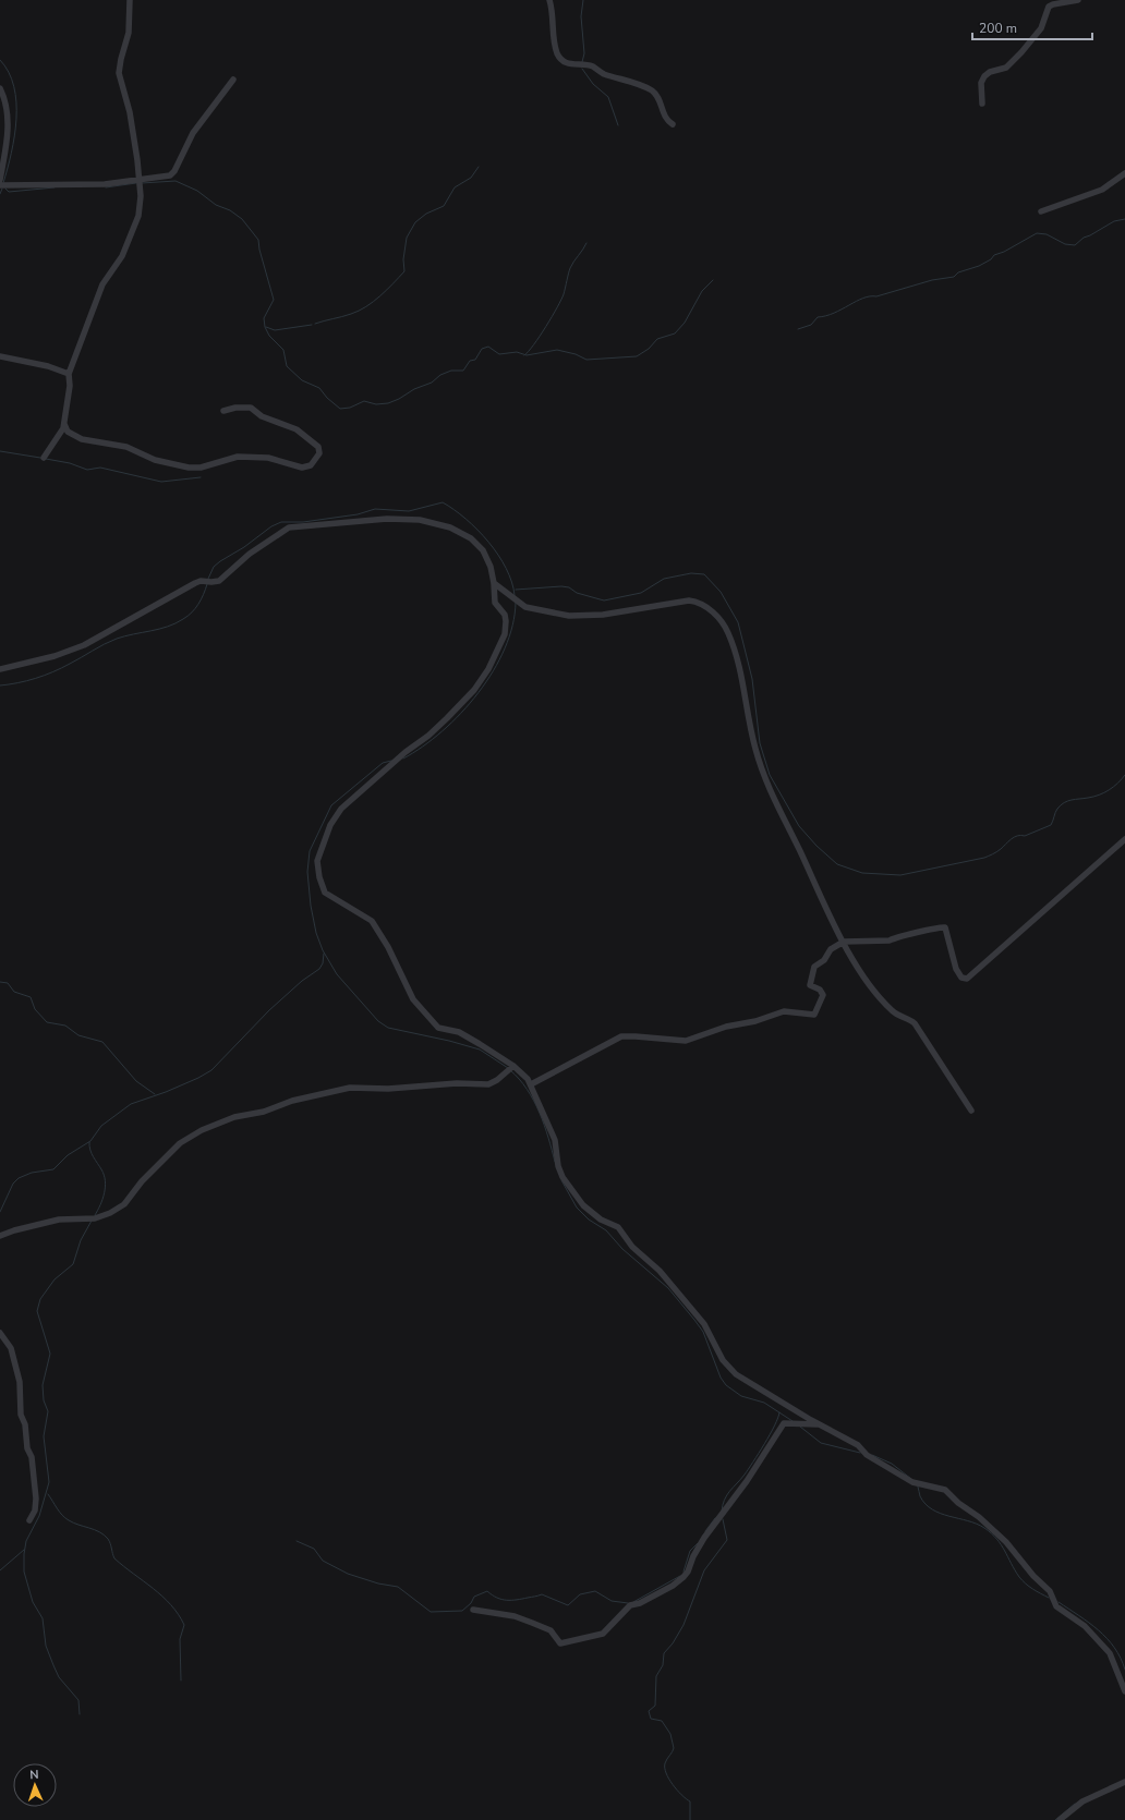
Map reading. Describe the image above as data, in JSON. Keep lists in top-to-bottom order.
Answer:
{
  "scale_bar": "200 m",
  "north": "top"
}
